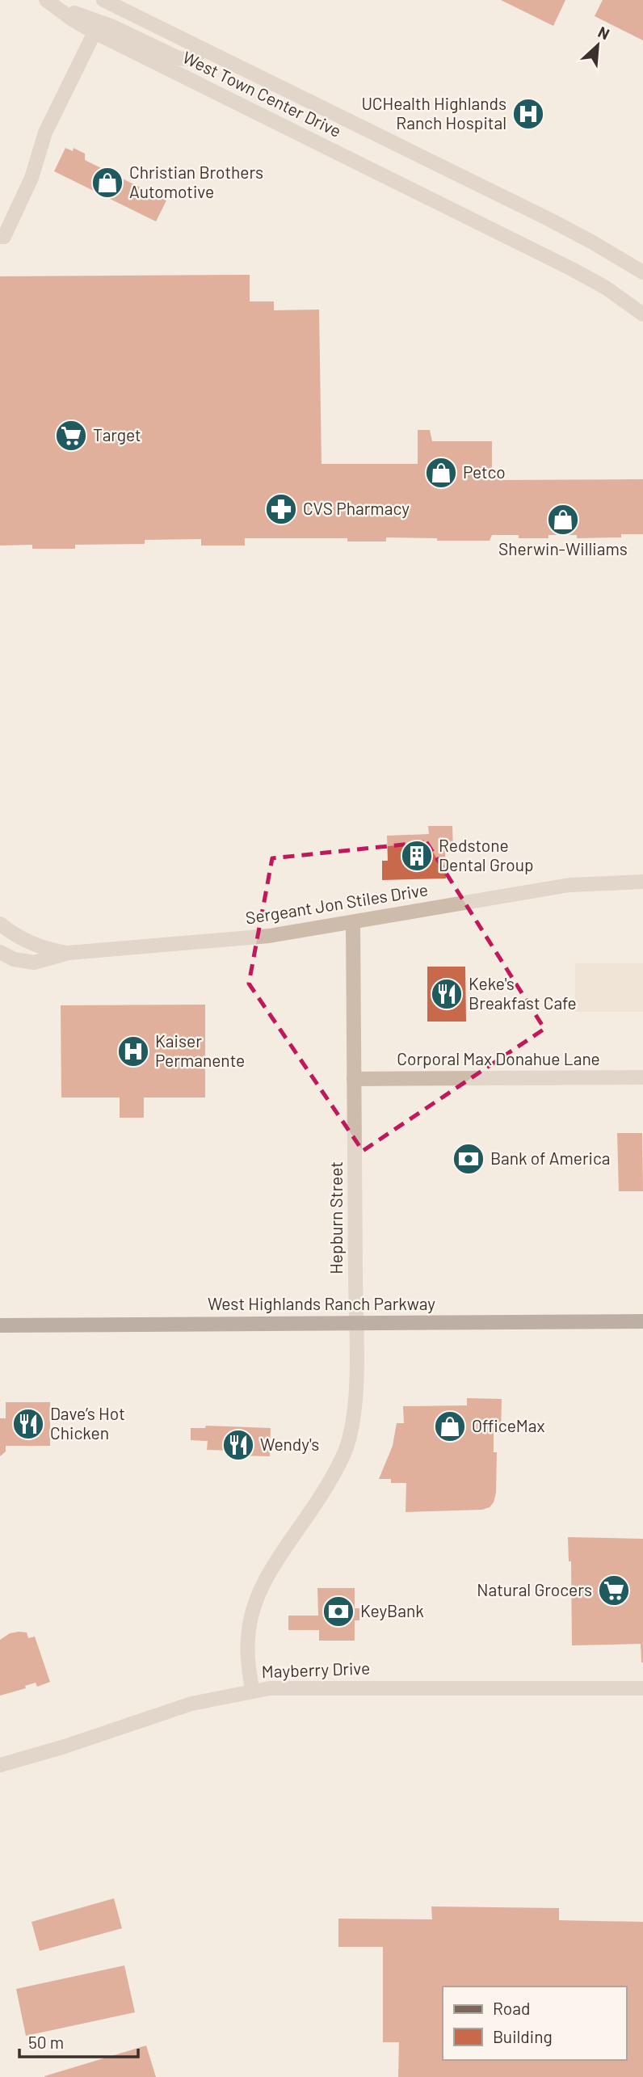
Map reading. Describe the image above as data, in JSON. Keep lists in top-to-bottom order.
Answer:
{
  "streets": {
    "main road": ["West Highlands Ranch Parkway"],
    "street": [
      "West Town Center Drive",
      "Sergeant Jon Stiles Drive",
      "Corporal Max Donahue Lane",
      "Hepburn Street",
      "Mayberry Drive"
    ]
  },
  "crossings": [
    ["Sergeant Jon Stiles Drive", "Hepburn Street"],
    ["Corporal Max Donahue Lane", "Hepburn Street"],
    ["Hepburn Street", "West Highlands Ranch Parkway"],
    ["Hepburn Street", "Mayberry Drive"]
  ],
  "places": {
    "hospital": ["UCHealth Highlands Ranch Hospital", "Kaiser Permanente"],
    "shop": [
      "Christian Brothers Automotive",
      "Petco",
      "Sherwin-Williams",
      "OfficeMax"
    ],
    "supermarket": ["Target", "Natural Grocers"],
    "pharmacy": ["CVS Pharmacy"],
    "building": ["Redstone Dental Group"],
    "restaurant": ["Keke's Breakfast Cafe", "Dave’s Hot Chicken", "Wendy's"],
    "bank": ["Bank of America", "KeyBank"]
  },
  "legend": ["Road", "Building"],
  "scale_bar": "50 m",
  "north": "top right"
}
